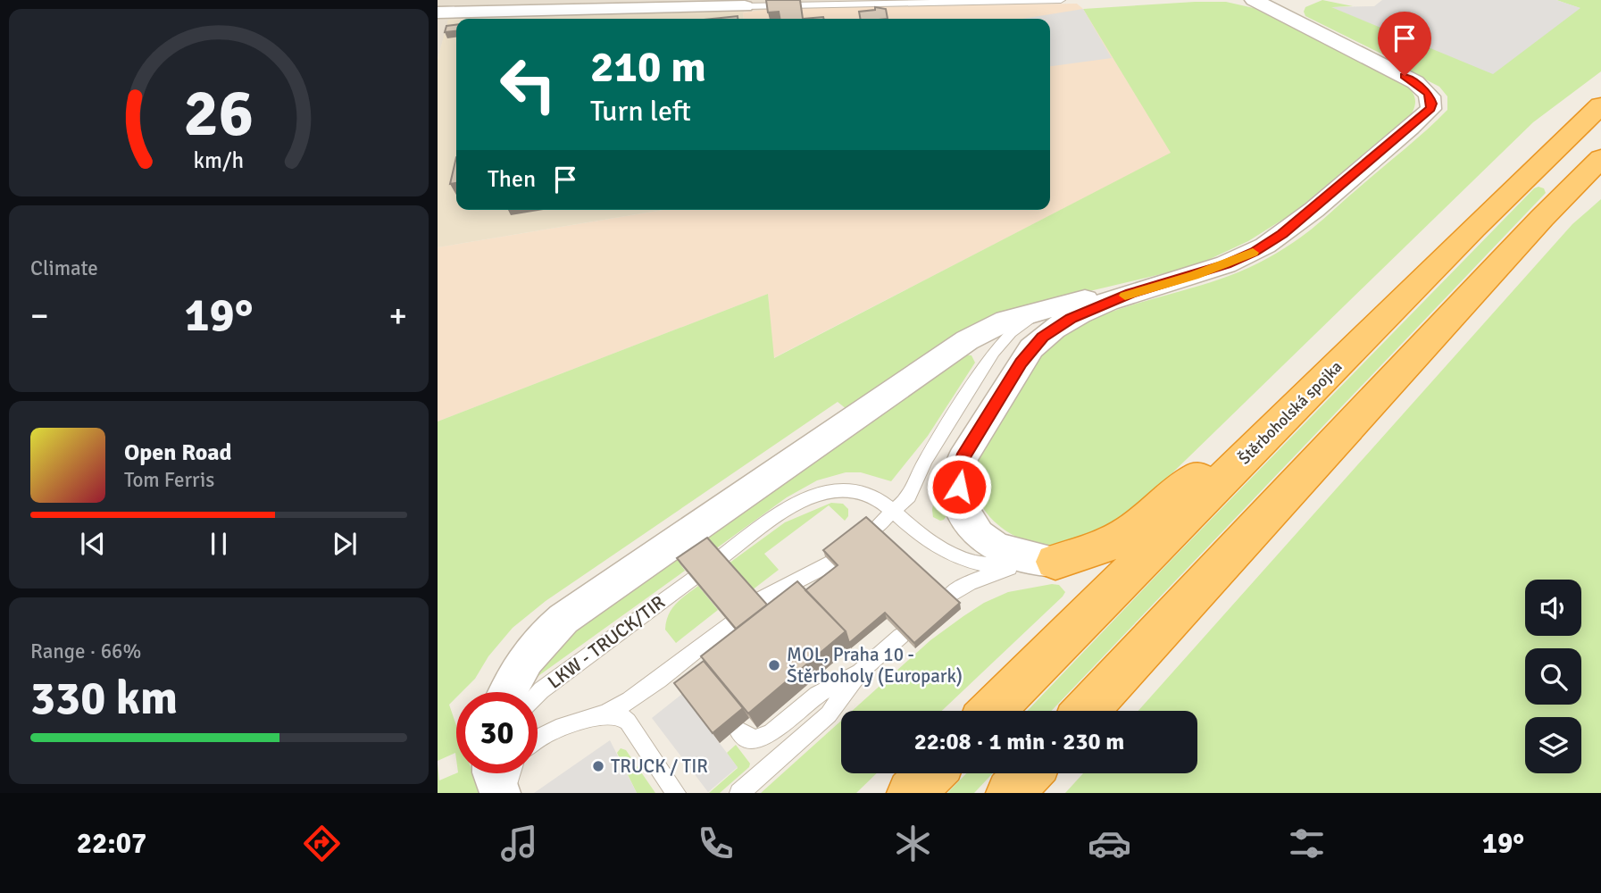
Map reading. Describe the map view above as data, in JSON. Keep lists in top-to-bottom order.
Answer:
{
  "streets": {
    "highway": ["Štěrboholská spojka"],
    "lane": ["LKW - TRUCK/TIR"]
  },
  "places": ["MOL, Praha 10 - Štěrboholy (Europark)", "TRUCK / TIR"],
  "page": {
    "turn": ["210 m", "Turn left"],
    "then": "Then",
    "tile": [
      "Climate",
      ["Range · 66%", "330 km"]
    ],
    "heat": ["−", "19°", "+"],
    "song": ["Open Road", "Tom Ferris"],
    "limit": "30",
    "trip": "22:08 · 1 min · 230 m",
    "tabs": ["22:07", "19°"],
    "gauge": ["26", "km/h"]
  }
}
